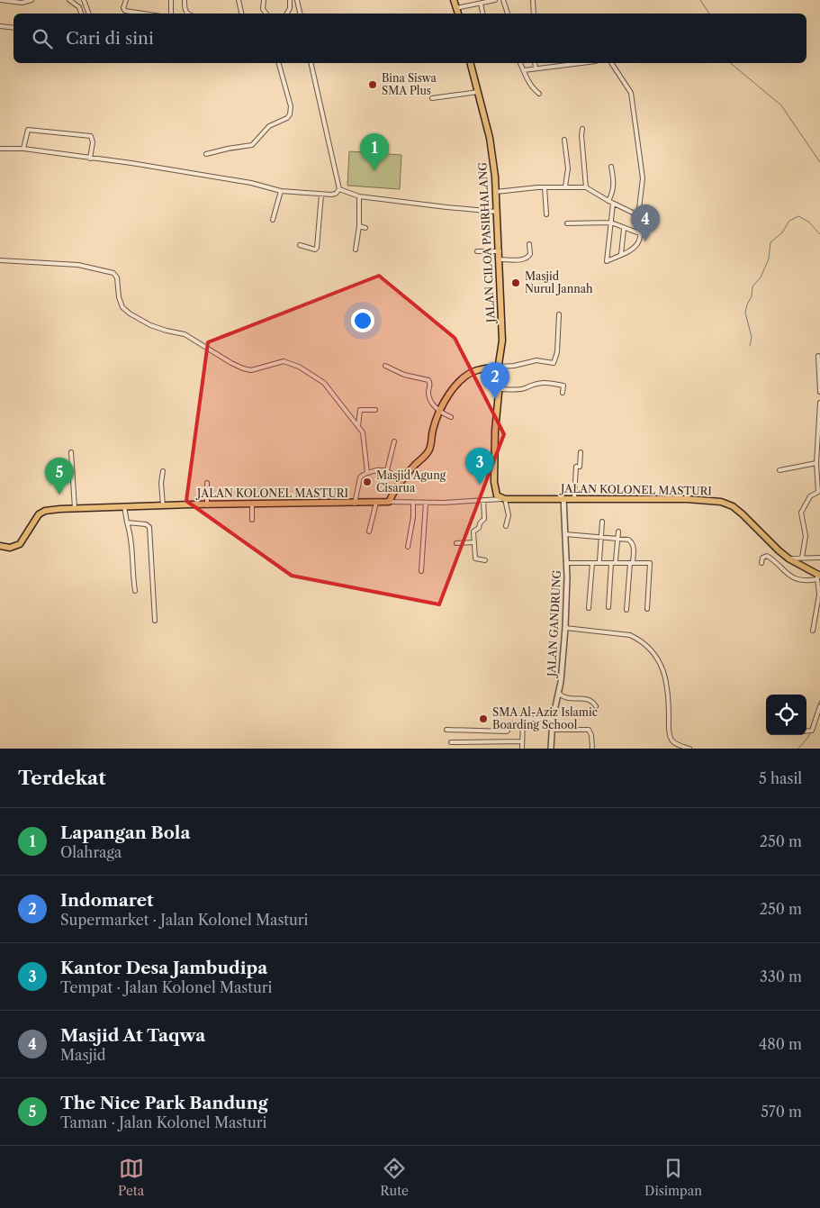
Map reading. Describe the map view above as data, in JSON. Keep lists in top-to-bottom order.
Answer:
{
  "streets": {
    "main road": ["JALAN CILOA PASIRHALANG", "JALAN KOLONEL MASTURI"],
    "street": ["JALAN GANDRUNG"]
  },
  "crossings": [
    ["JALAN KOLONEL MASTURI", "JALAN GANDRUNG"]
  ],
  "places": [
    "Bina Siswa SMA Plus",
    "Masjid Nurul Jannah",
    "Masjid Agung Cisarua",
    "SMA Al-Aziz Islamic Boarding School"
  ],
  "page": {
    "search": "Cari di sini",
    "pins": [
      "1",
      "4",
      "2",
      "3",
      "5"
    ],
    "heading": ["Terdekat", "5 hasil"],
    "list": [
      {
        "mark": "1",
        "name": "Lapangan Bola",
        "note": "Olahraga",
        "value": "250 m"
      },
      {
        "mark": "2",
        "name": "Indomaret",
        "note": "Supermarket · Jalan Kolonel Masturi",
        "value": "250 m"
      },
      {
        "mark": "3",
        "name": "Kantor Desa Jambudipa",
        "note": "Tempat · Jalan Kolonel Masturi",
        "value": "330 m"
      },
      {
        "mark": "4",
        "name": "Masjid At Taqwa",
        "note": "Masjid",
        "value": "480 m"
      },
      {
        "mark": "5",
        "name": "The Nice Park Bandung",
        "note": "Taman · Jalan Kolonel Masturi",
        "value": "570 m"
      }
    ],
    "nav": ["Peta", "Rute", "Disimpan"]
  }
}
